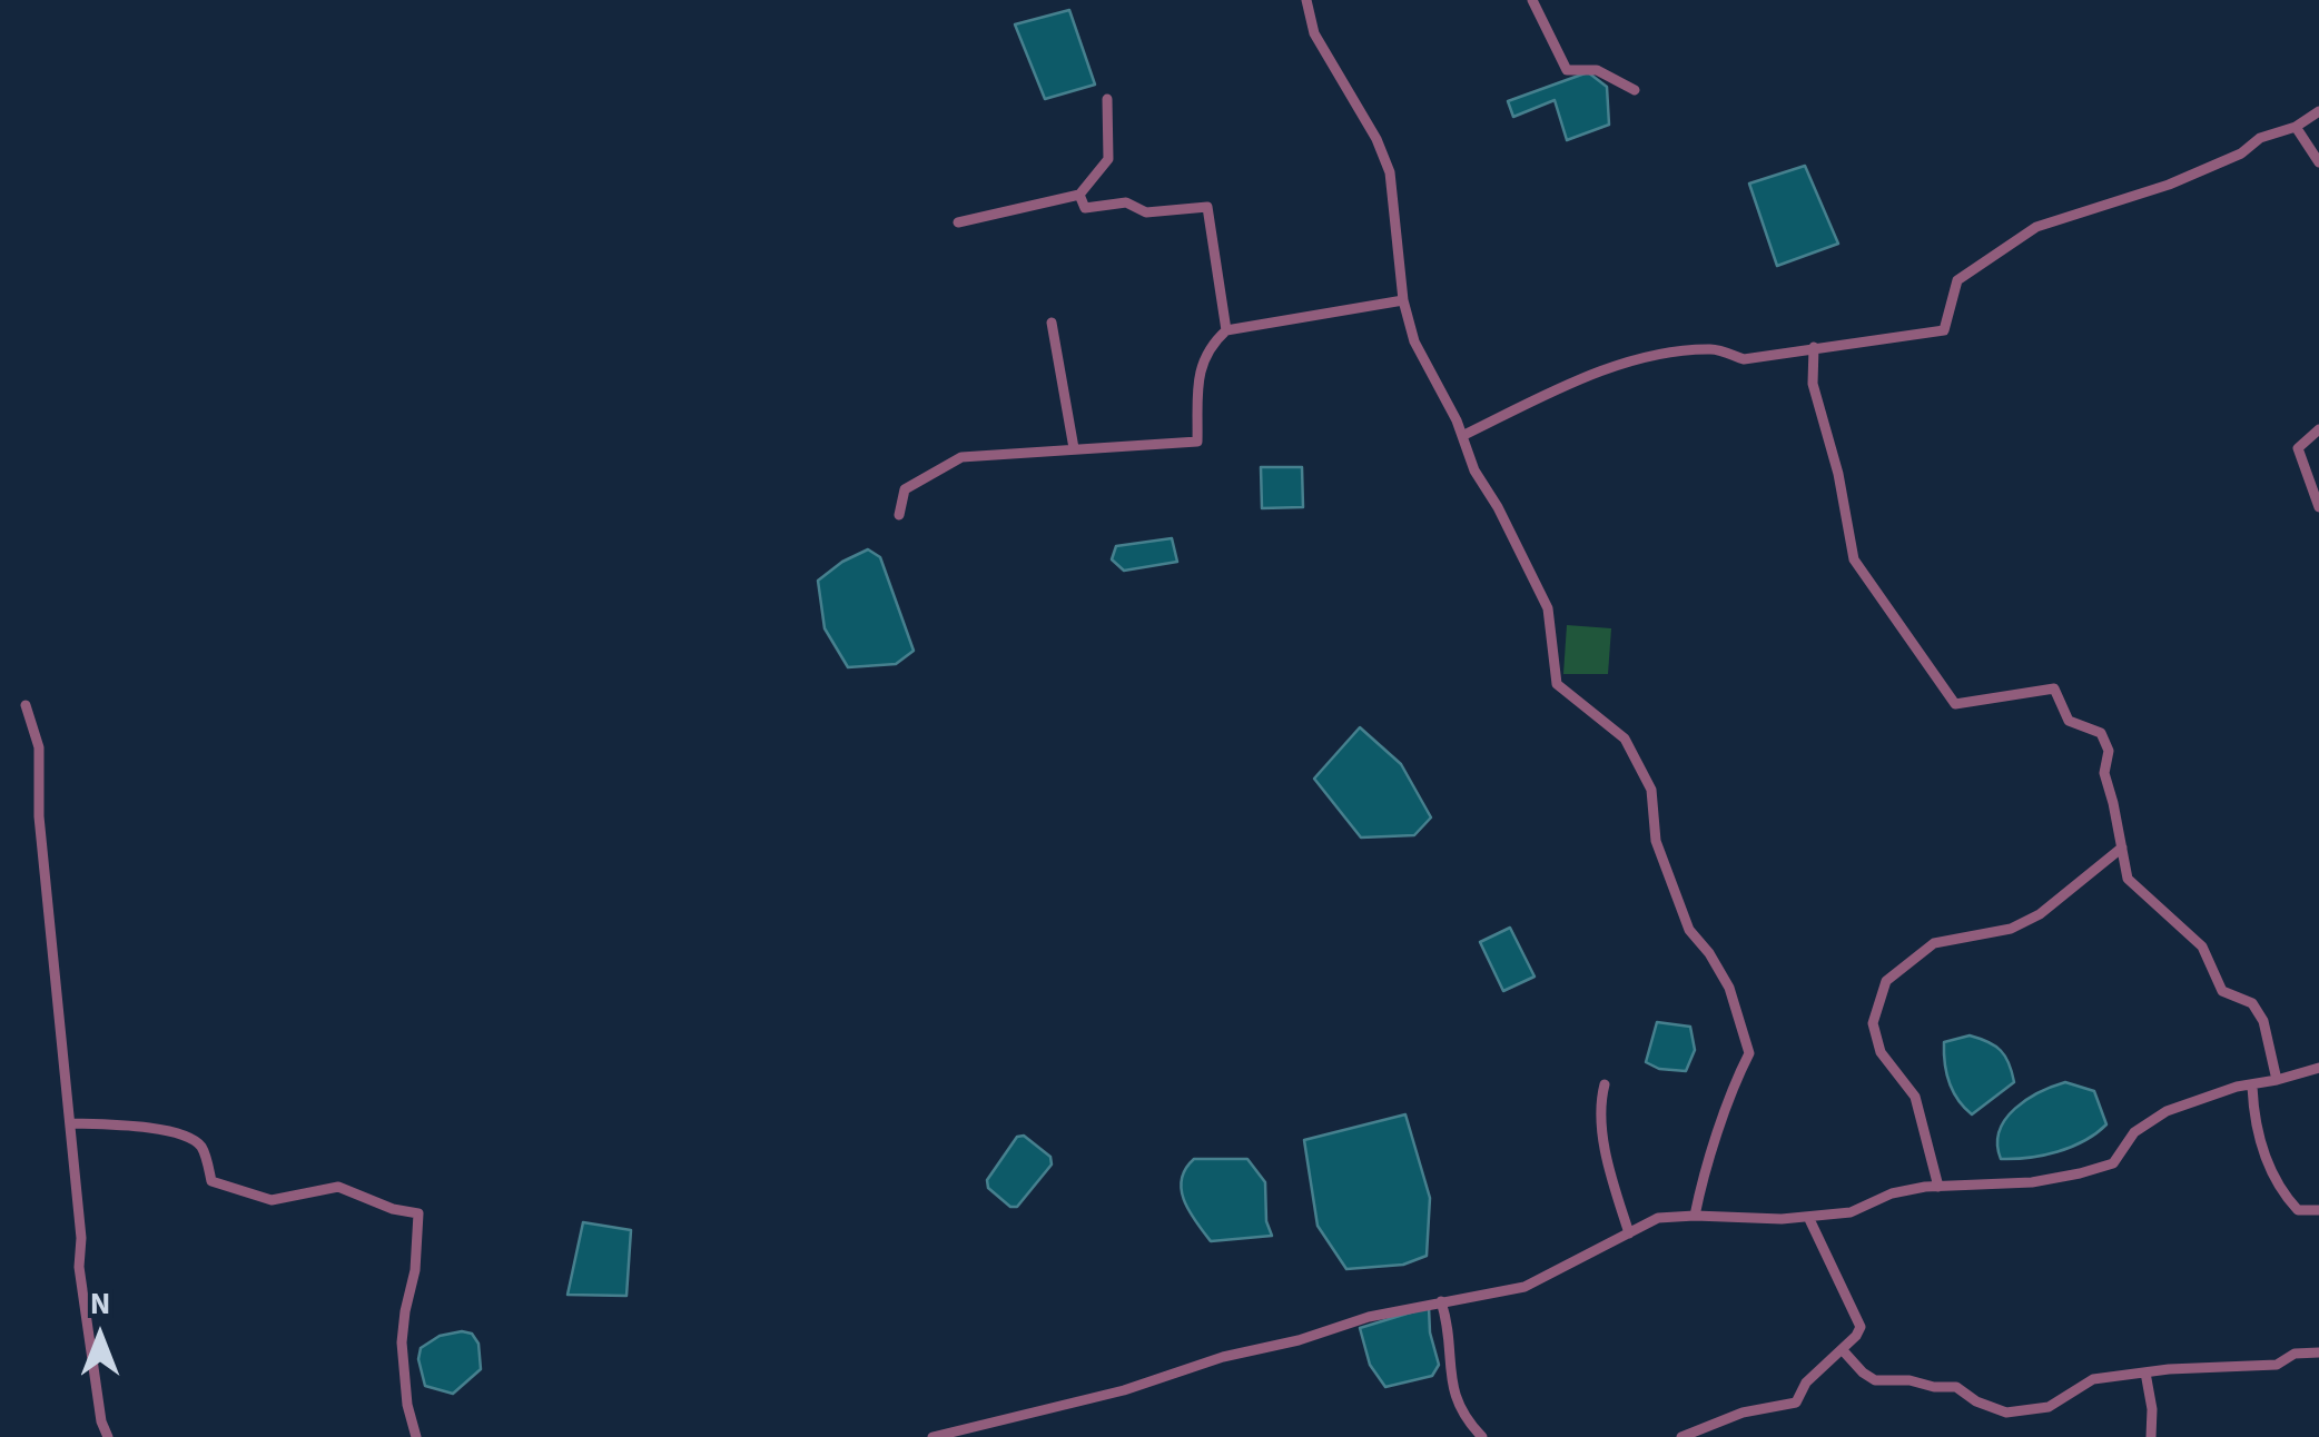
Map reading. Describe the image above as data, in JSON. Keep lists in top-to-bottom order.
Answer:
{
  "north": "top"
}
